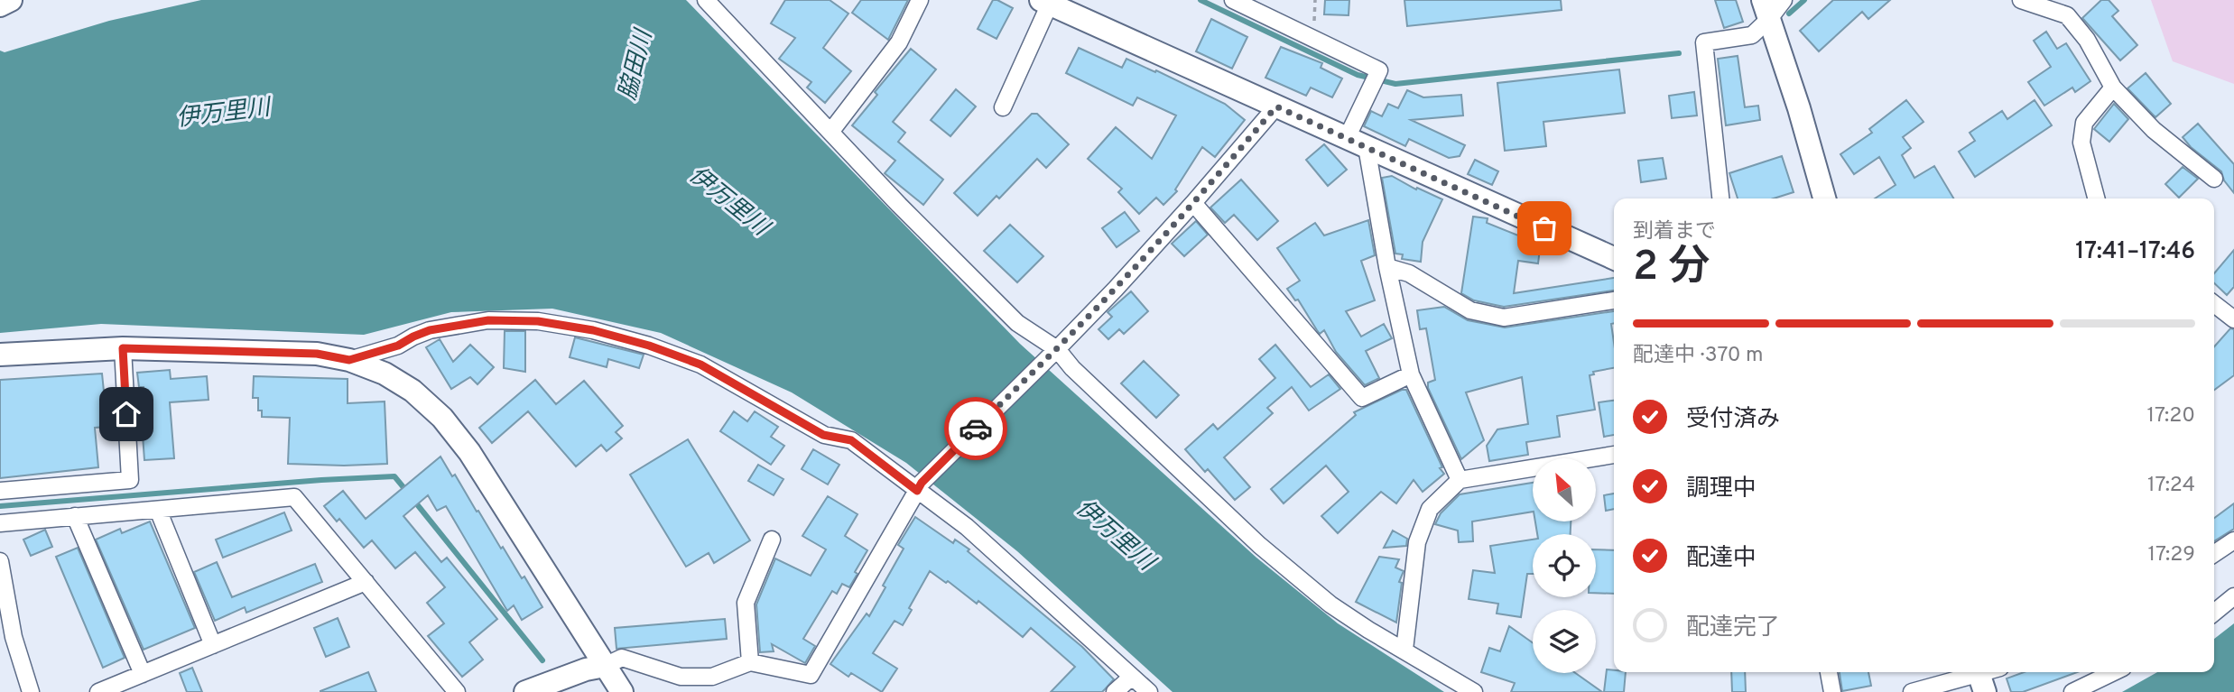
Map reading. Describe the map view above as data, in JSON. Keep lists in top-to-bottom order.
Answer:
{
  "water": ["脇田川", "伊万里川"],
  "north": "top left",
  "page": {
    "heading": ["2 分", "到着まで", "17:41–17:46"],
    "bar": "配達中 · 370 m",
    "list": [
      ["受付済み", "17:20"],
      ["調理中", "17:24"],
      ["配達中", "17:29"],
      "配達完了"
    ]
  }
}
